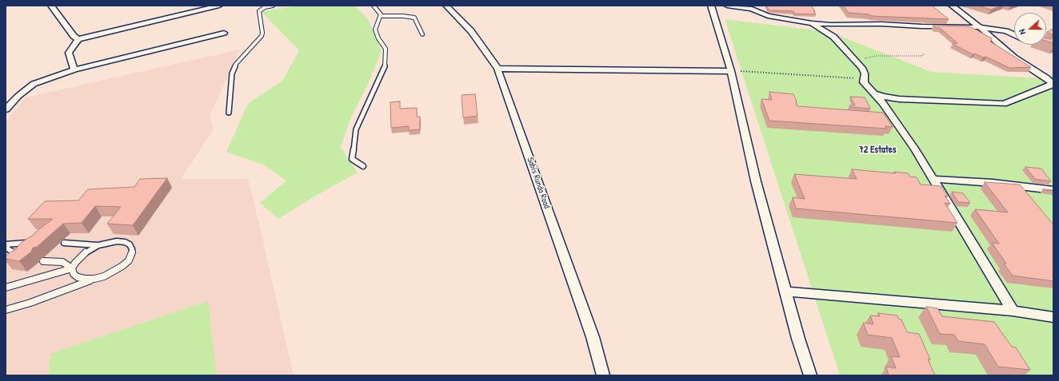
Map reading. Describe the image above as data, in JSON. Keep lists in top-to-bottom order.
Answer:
{
  "streets": {
    "street": ["Sabis Runda Road"]
  },
  "districts": ["72 Estates"],
  "north": "left"
}
